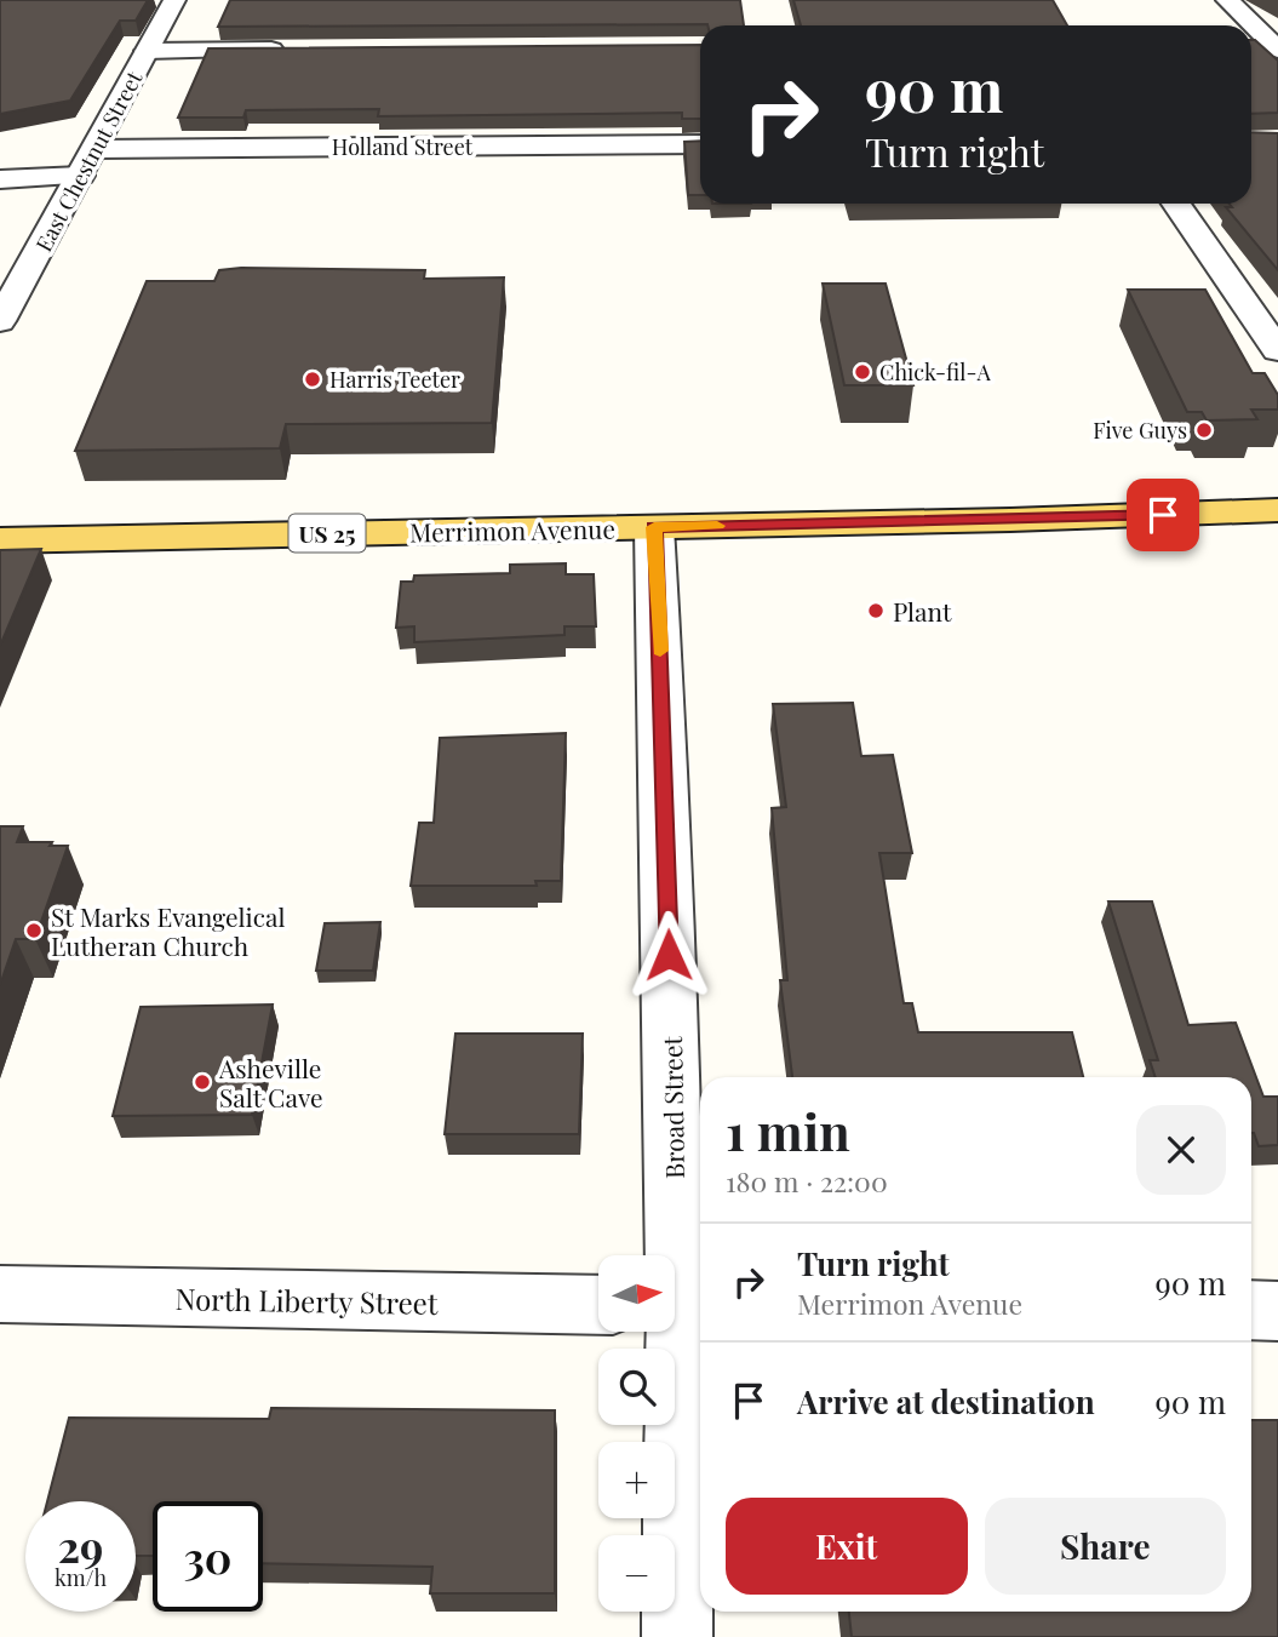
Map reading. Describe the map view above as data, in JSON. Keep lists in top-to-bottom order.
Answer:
{
  "streets": {
    "main road": ["Merrimon Avenue", "US 25"],
    "street": [
      "Holland Street",
      "East Chestnut Street",
      "Broad Street",
      "North Liberty Street"
    ]
  },
  "crossings": [
    ["Holland Street", "East Chestnut Street"],
    ["Merrimon Avenue", "Broad Street"]
  ],
  "places": [
    "Chick-fil-A",
    "Harris Teeter",
    "Five Guys",
    "Plant",
    "St Marks Evangelical Lutheran Church",
    "Asheville Salt Cave"
  ],
  "north": "right",
  "page": {
    "turn": ["90 m", "Turn right"],
    "heading": ["1 min", "180 m · 22:00"],
    "list": [
      {
        "name": "Turn right",
        "note": "Merrimon Avenue",
        "value": "90 m"
      },
      {
        "name": "Arrive at destination",
        "value": "90 m"
      }
    ],
    "map_buttons": ["+", "−"],
    "buttons": ["Exit", "Share"],
    "speed": "29 km/h",
    "limit": "30"
  }
}
